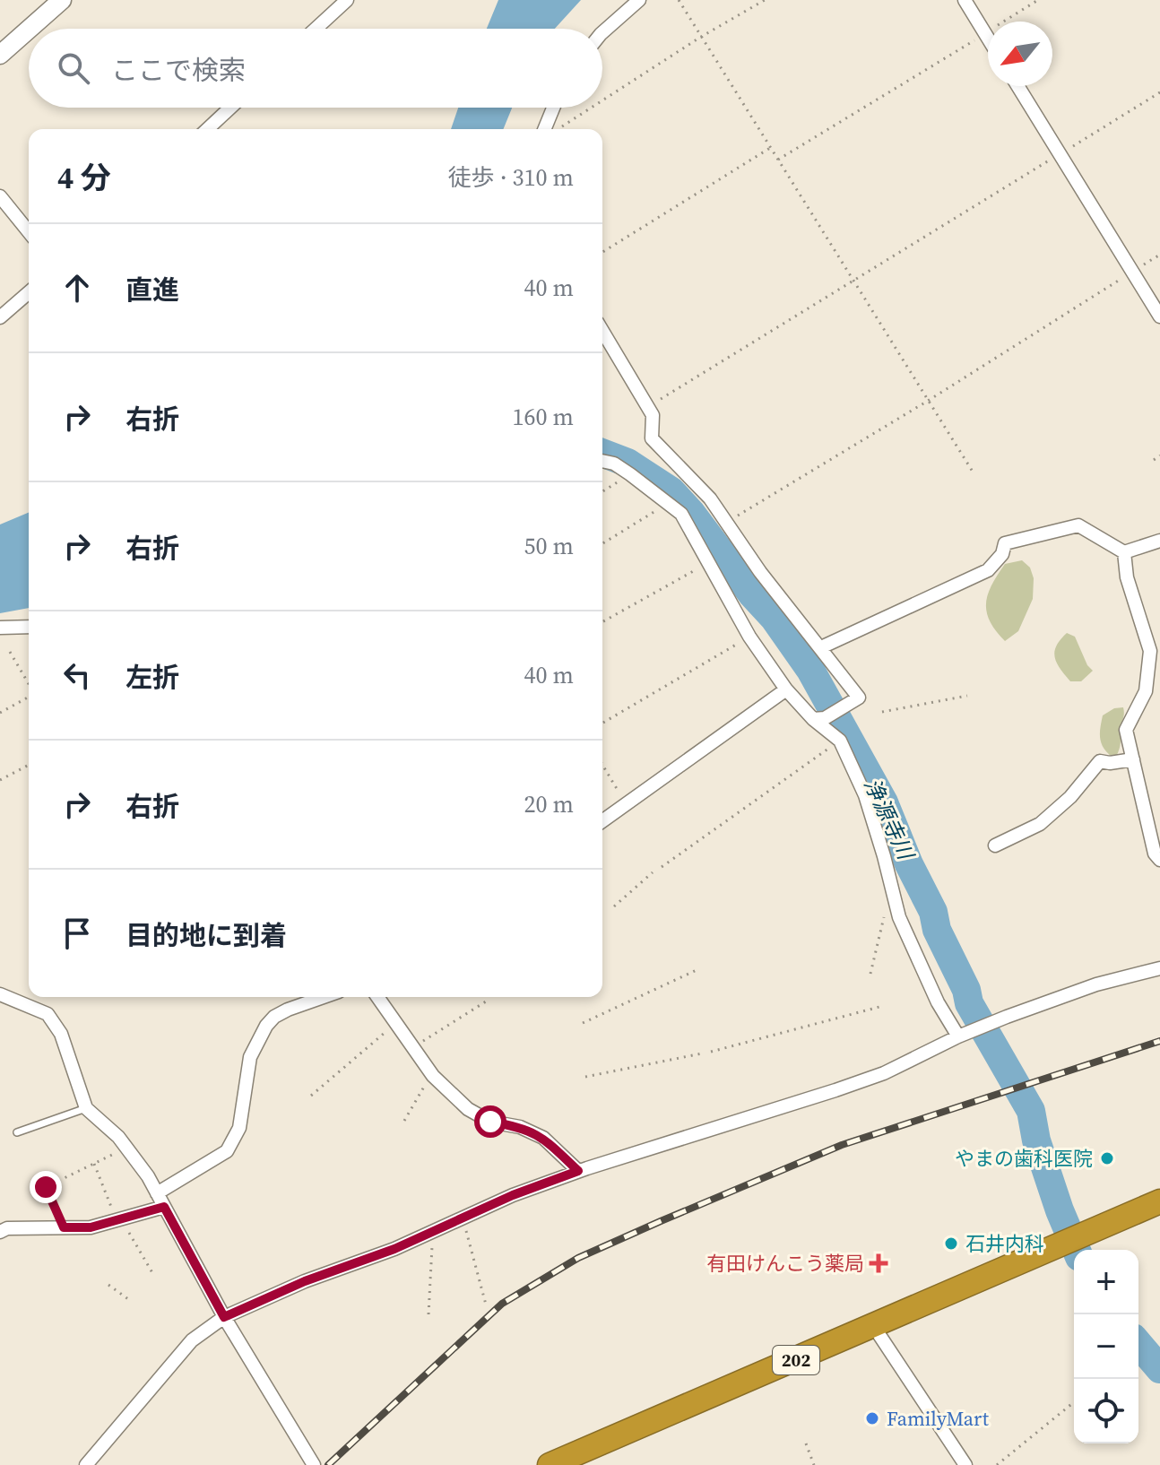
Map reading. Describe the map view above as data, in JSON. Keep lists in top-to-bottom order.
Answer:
{
  "streets": {
    "highway": ["202"]
  },
  "water": ["浄源寺川"],
  "places": {
    "other": ["やまの歯科医院", "石井内科", "FamilyMart"],
    "health": ["有田けんこう薬局"]
  },
  "north": "bottom left",
  "page": {
    "search": "ここで検索",
    "heading": ["4 分", "徒歩 · 310 m"],
    "list": [
      ["直進", "40 m"],
      ["右折", "160 m"],
      ["右折", "50 m"],
      ["左折", "40 m"],
      ["右折", "20 m"],
      "目的地に到着"
    ],
    "map_buttons": ["+", "−"]
  }
}
